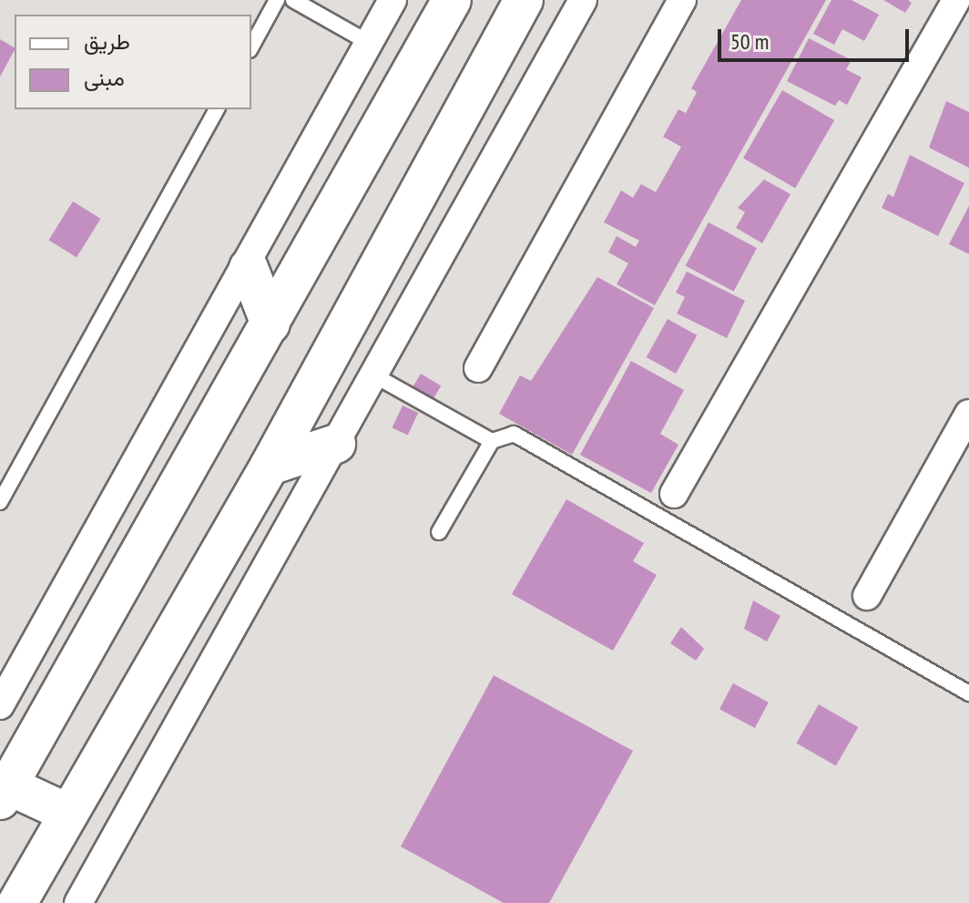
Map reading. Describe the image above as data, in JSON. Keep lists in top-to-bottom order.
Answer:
{
  "legend": ["طريق", "مبنى"],
  "scale_bar": "50 m"
}
